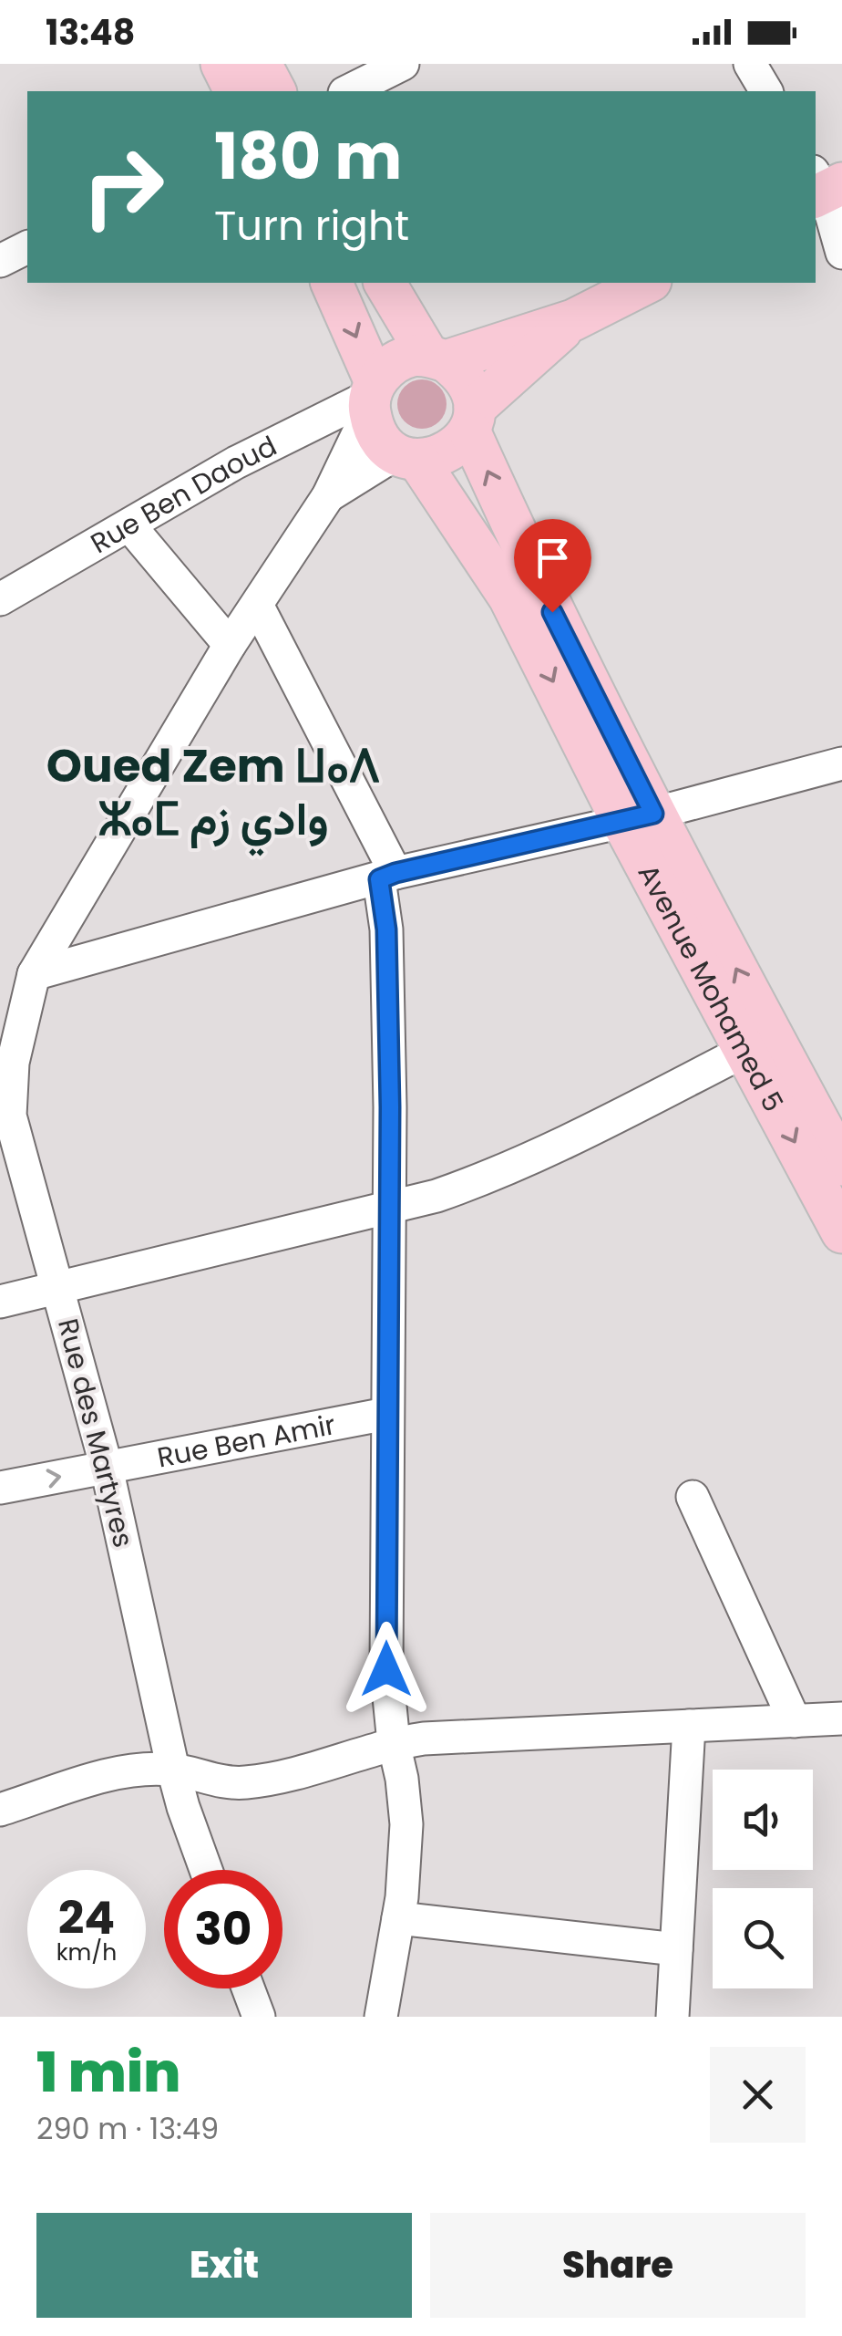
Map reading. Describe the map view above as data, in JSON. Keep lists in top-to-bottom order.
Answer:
{
  "streets": {
    "main road": ["Avenue Mohamed 5"],
    "street": ["Rue Ben Daoud", "Rue des Martyres", "Rue Ben Amir"]
  },
  "crossings": [
    ["Rue Ben Daoud", "Rue des Martyres"],
    ["Rue des Martyres", "Rue Ben Amir"]
  ],
  "districts": ["Oued Zem ⵡⴰⴷ ⵣⴰⵎ وادي زم"],
  "page": {
    "status": "13:48",
    "turn": ["180 m", "Turn right"],
    "speed": "24 km/h",
    "limit": "30",
    "heading": ["1 min", "290 m · 13:49"],
    "buttons": ["Exit", "Share"]
  }
}
